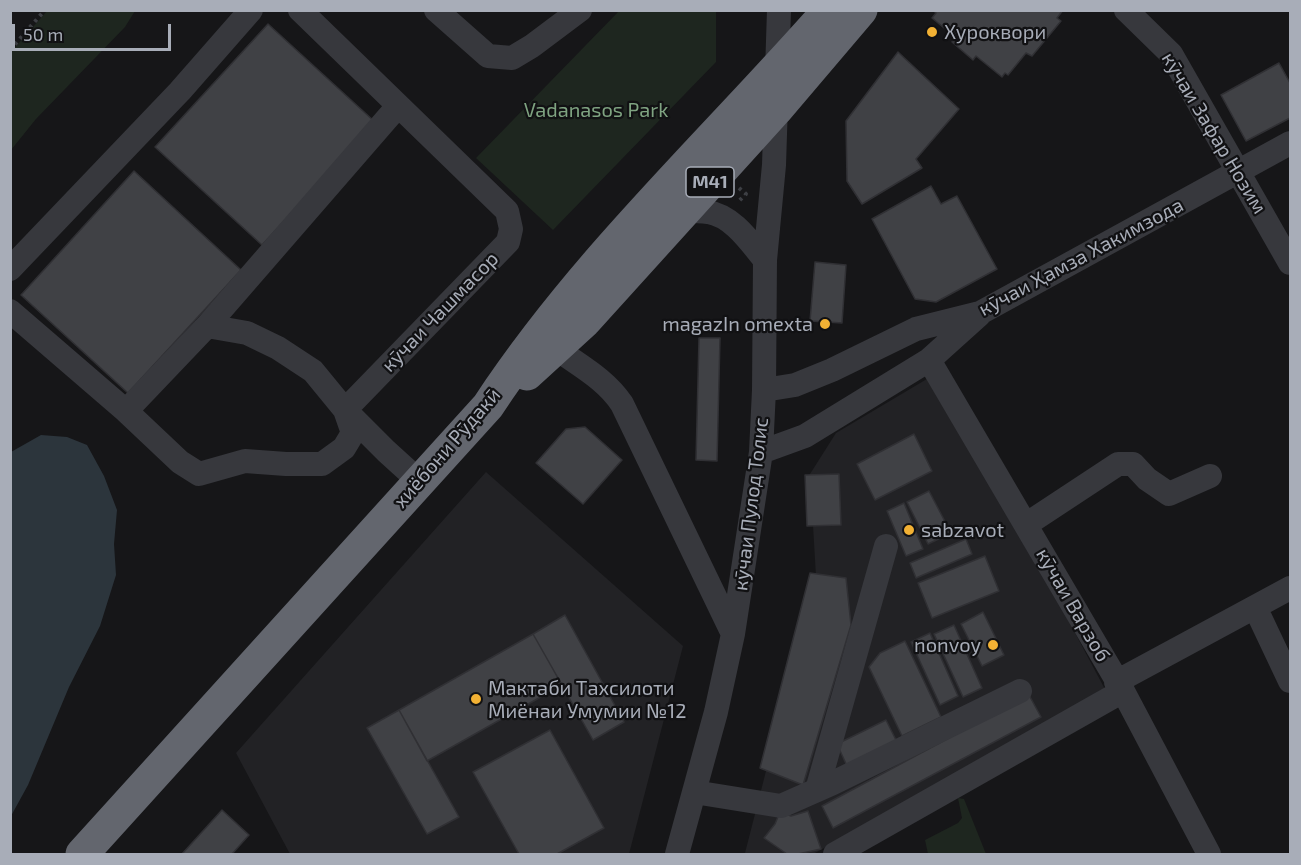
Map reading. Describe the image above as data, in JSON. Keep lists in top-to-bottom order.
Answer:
{
  "streets": {
    "highway": ["M41", "хиёбони Рӯдакӣ"],
    "street": [
      "кӯчаи Зафар Нозим",
      "кӯчаи Ҳамза Хакимзода",
      "кӯчаи Чашмасор",
      "кӯчаи Пулод Толис",
      "кӯчаи Варзоб"
    ]
  },
  "crossings": [
    ["кӯчаи Зафар Нозим", "кӯчаи Ҳамза Хакимзода"],
    ["M41", "хиёбони Рӯдакӣ"],
    ["M41", "кӯчаи Пулод Толис"],
    ["кӯчаи Ҳамза Хакимзода", "кӯчаи Пулод Толис"]
  ],
  "parks": ["Vadanasos Park"],
  "places": [
    "Хуроквори",
    "magazIn omexta",
    "sabzavot",
    "nonvoy",
    "Мактаби Тахсилоти Миёнаи Умумии №12"
  ],
  "scale_bar": "50 m"
}
